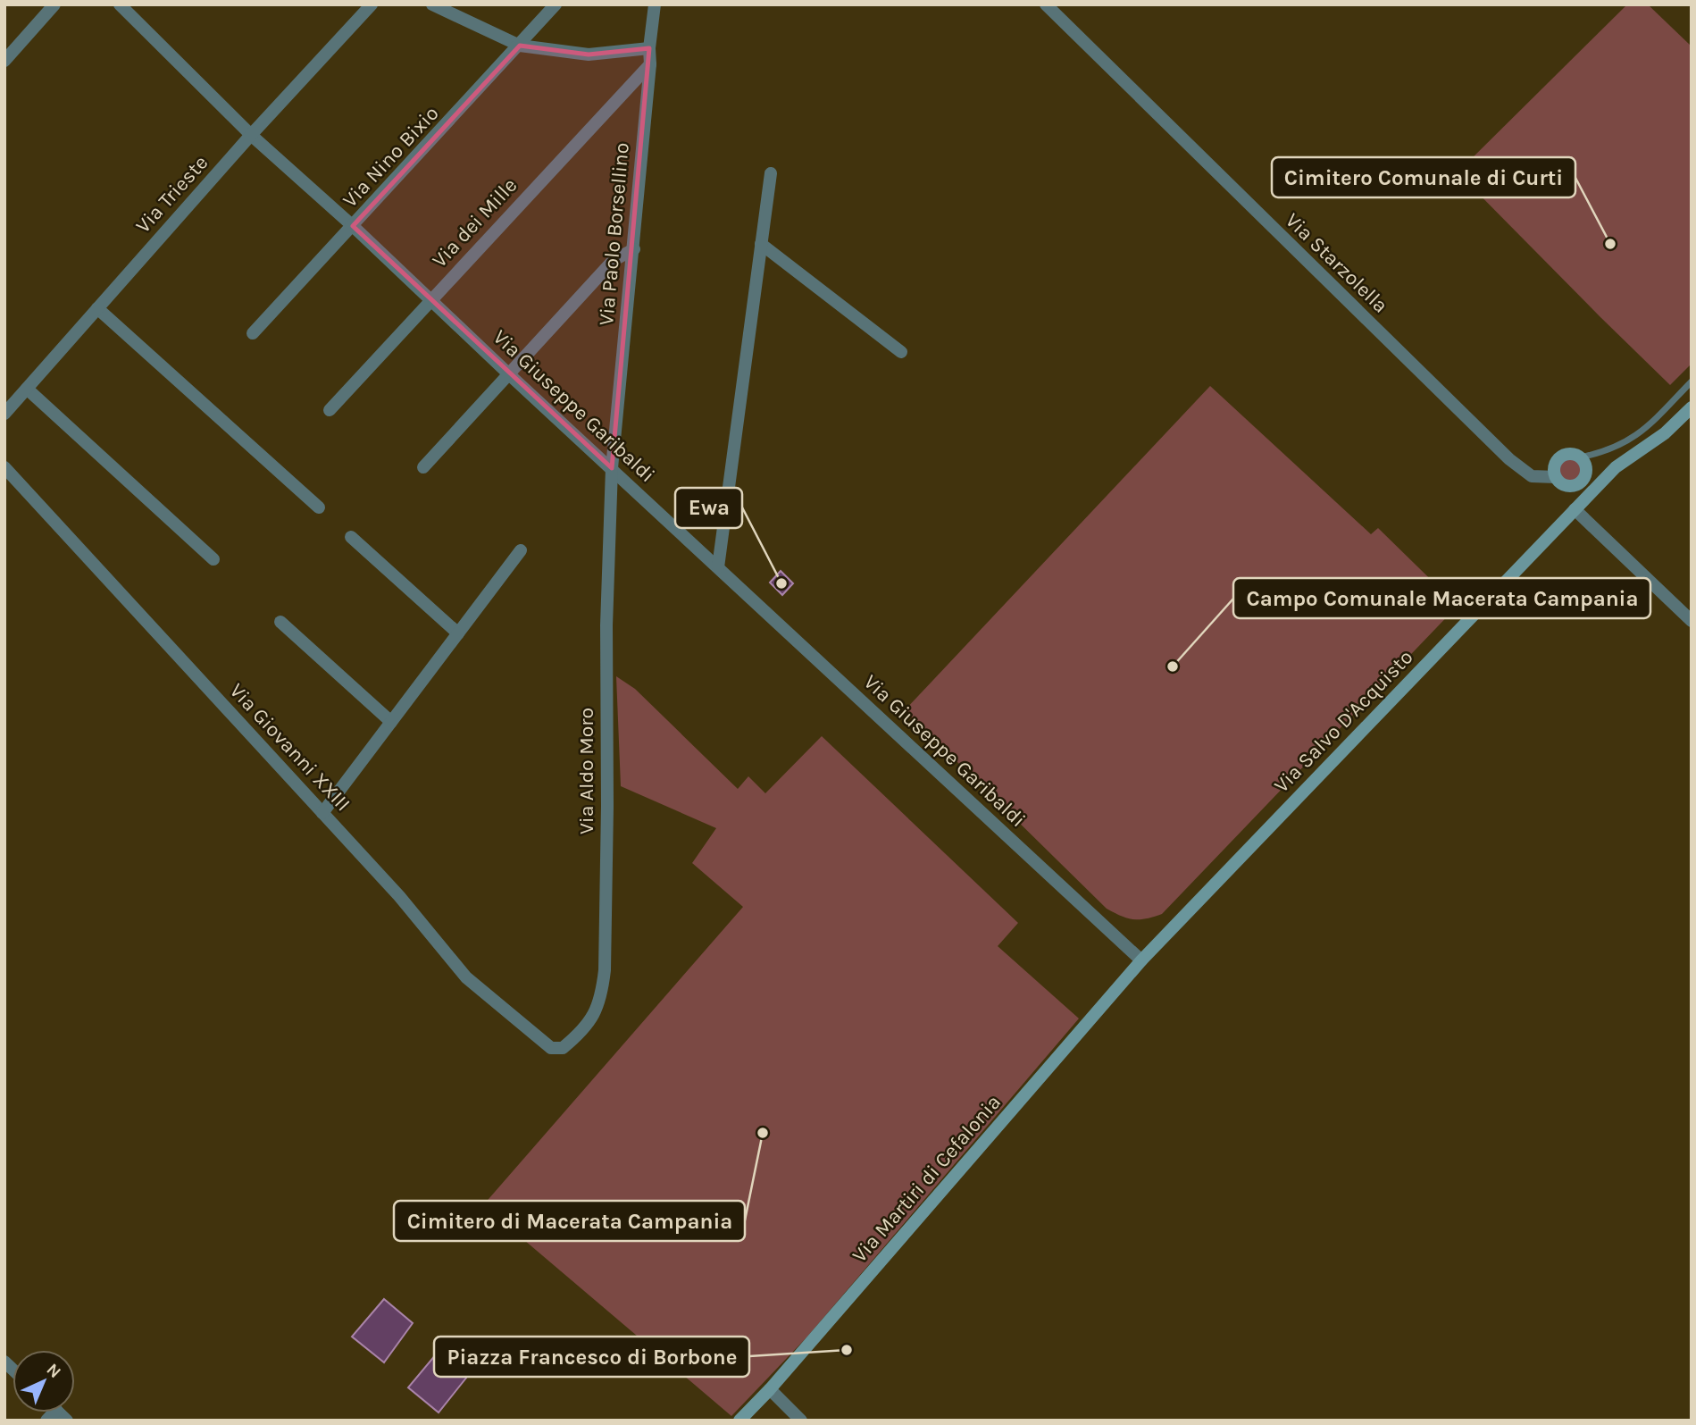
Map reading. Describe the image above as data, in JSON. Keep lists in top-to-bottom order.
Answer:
{
  "streets": {
    "street": [
      "Via Nino Bixio",
      "Via Trieste",
      "Via dei Mille",
      "Via Paolo Borsellino",
      "Via Starzolella",
      "Via Giuseppe Garibaldi",
      "Via Salvo D'Acquisto",
      "Via Giovanni XXIII",
      "Via Aldo Moro",
      "Via Martiri di Cefalonia"
    ]
  },
  "crossings": [
    ["Via Nino Bixio", "Via Giuseppe Garibaldi"],
    ["Via Trieste", "Via Giuseppe Garibaldi"],
    ["Via dei Mille", "Via Paolo Borsellino"],
    ["Via dei Mille", "Via Giuseppe Garibaldi"],
    ["Via Paolo Borsellino", "Via Giuseppe Garibaldi"],
    ["Via Paolo Borsellino", "Via Aldo Moro"],
    ["Via Starzolella", "Via Salvo D'Acquisto"],
    ["Via Giuseppe Garibaldi", "Via Salvo D'Acquisto"],
    ["Via Giuseppe Garibaldi", "Via Aldo Moro"],
    ["Via Giuseppe Garibaldi", "Via Martiri di Cefalonia"],
    ["Via Salvo D'Acquisto", "Via Martiri di Cefalonia"],
    ["Via Giovanni XXIII", "Via Aldo Moro"]
  ],
  "places": [
    "Cimitero Comunale di Curti",
    "Ewa",
    "Campo Comunale Macerata Campania",
    "Cimitero di Macerata Campania",
    "Piazza Francesco di Borbone"
  ],
  "north": "top right"
}
